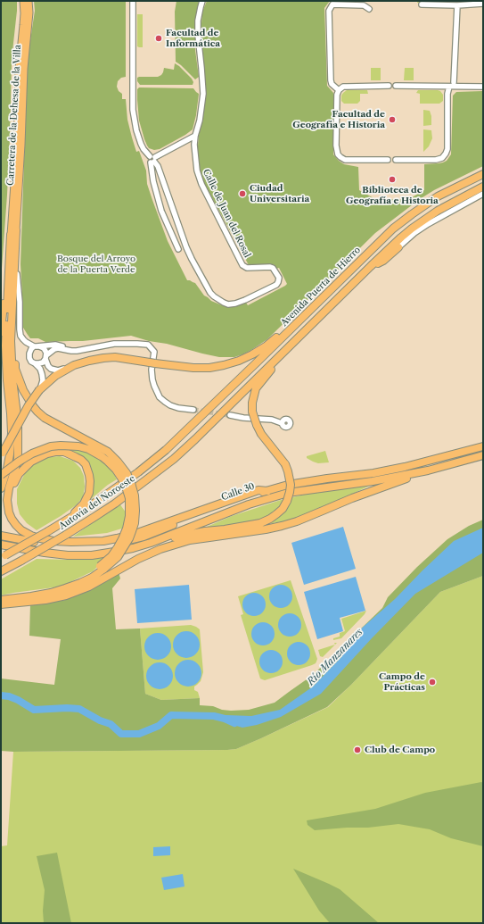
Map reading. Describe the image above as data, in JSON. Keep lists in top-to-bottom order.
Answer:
{
  "streets": {
    "highway": ["Avenida Puerta de Hierro", "Calle 30", "Autovía del Noroeste"],
    "main road": ["Carretera de la Dehesa de la Villa"],
    "street": ["Calle de Juan del Rosal"]
  },
  "crossings": [
    ["Avenida Puerta de Hierro", "Autovía del Noroeste"]
  ],
  "water": ["Río Manzanares"],
  "parks": ["Bosque del Arroyo de la Puerta Verde"],
  "places": [
    "Facultad de Informática",
    "Facultad de Geografía e Historia",
    "Biblioteca de Geografía e Historia",
    "Ciudad Universitaria",
    "Campo de Prácticas",
    "Club de Campo"
  ]
}
